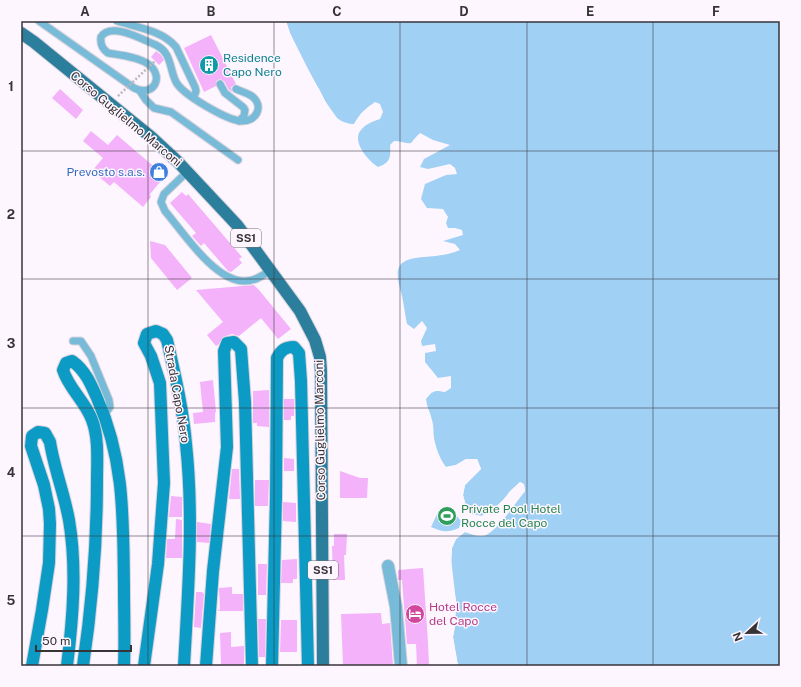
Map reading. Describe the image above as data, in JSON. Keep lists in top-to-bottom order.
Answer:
{
  "streets": {
    "main road": ["Corso Guglielmo Marconi", "SS1"],
    "street": ["Strada Capo Nero"]
  },
  "places": {
    "building": ["Residence Capo Nero"],
    "shop": ["Prevosto s.a.s."],
    "sports": ["Private Pool Hotel Rocce del Capo"],
    "hotel": ["Hotel Rocce del Capo"]
  },
  "scale_bar": "50 m",
  "north": "left",
  "grid": {
    "columns": [
      "A",
      "B",
      "C",
      "D",
      "E",
      "F"
    ],
    "rows": [
      "1",
      "2",
      "3",
      "4",
      "5"
    ]
  }
}
